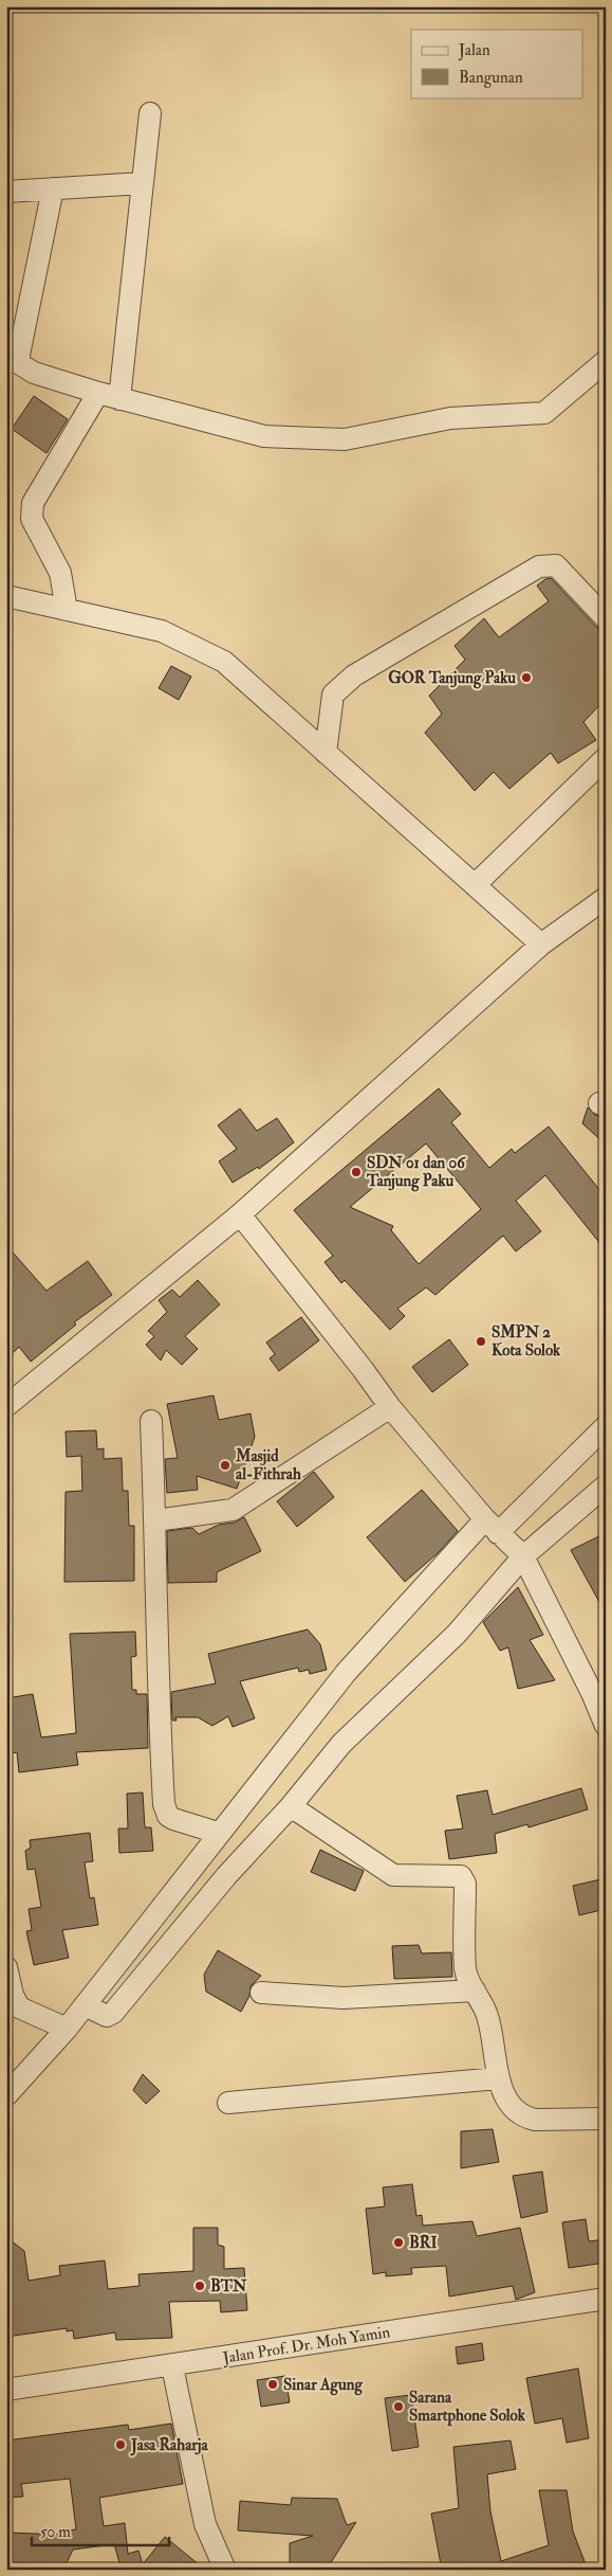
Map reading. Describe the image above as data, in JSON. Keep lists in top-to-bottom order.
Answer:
{
  "streets": {
    "street": ["Jalan Prof. Dr. Moh Yamin"]
  },
  "places": [
    "GOR Tanjung Paku",
    "SDN 01 dan 06 Tanjung Paku",
    "SMPN 2 Kota Solok",
    "Masjid al-Fithrah",
    "BRI",
    "BTN",
    "Sinar Agung",
    "Sarana Smartphone Solok",
    "Jasa Raharja"
  ],
  "legend": ["Jalan", "Bangunan"],
  "scale_bar": "50 m"
}
